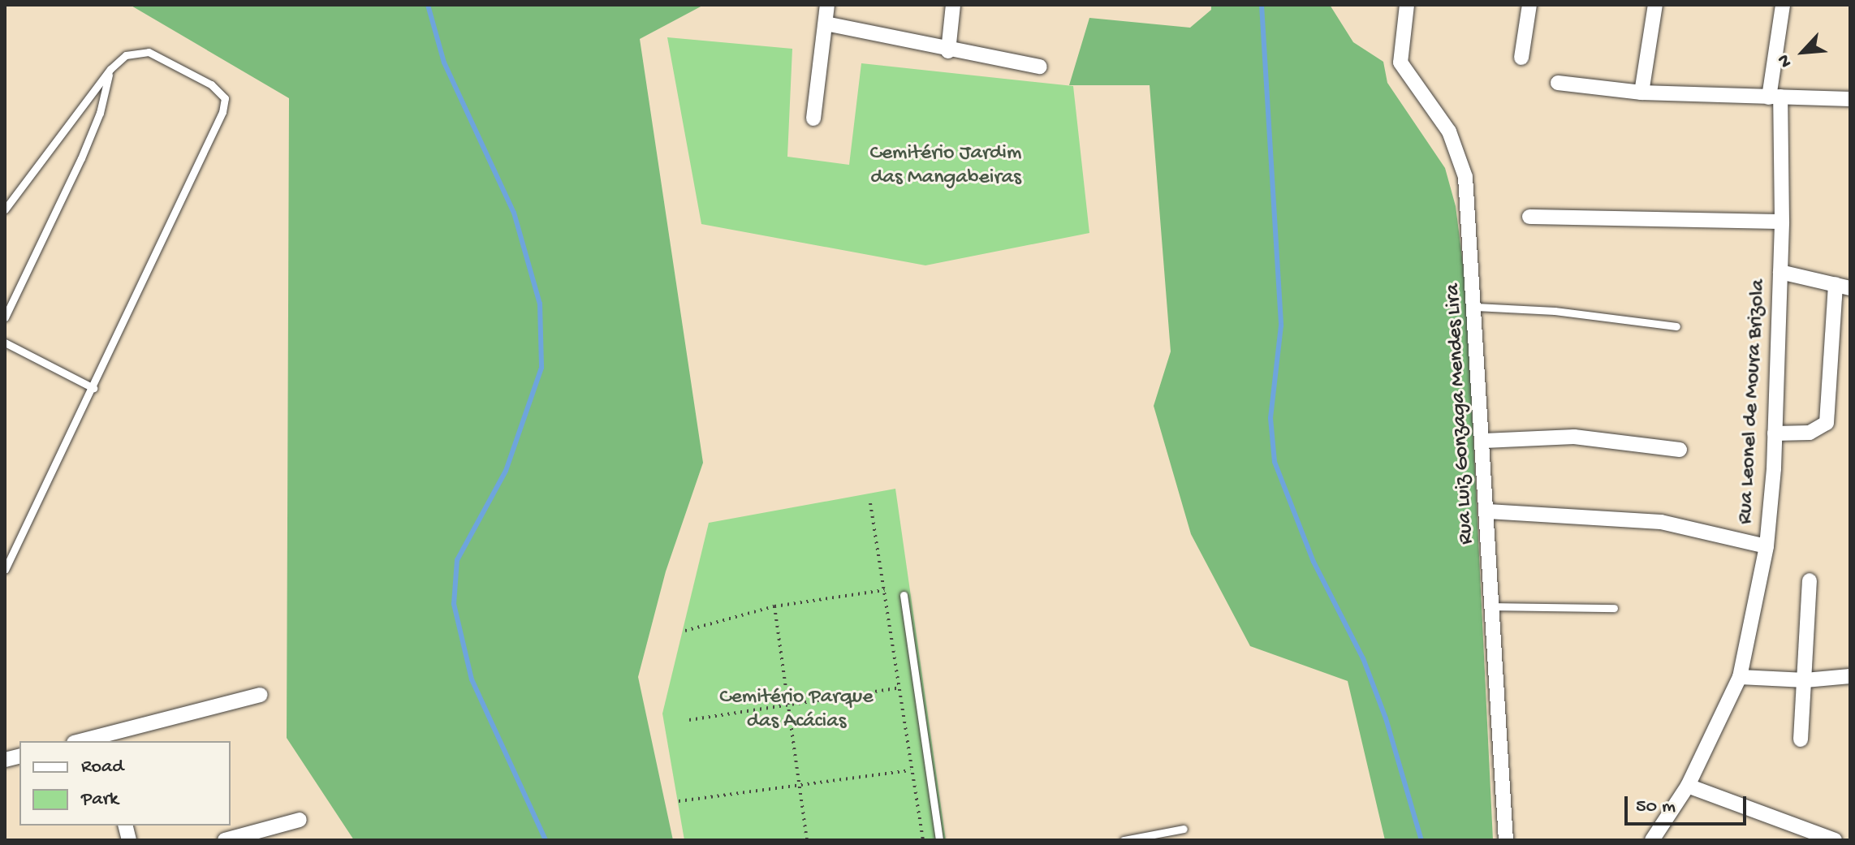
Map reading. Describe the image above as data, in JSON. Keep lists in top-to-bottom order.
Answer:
{
  "streets": {
    "street": ["Rua Leonel de Moura Brizola", "Rua Luiz Gonzaga Mendes Lira"]
  },
  "parks": ["Cemitério Jardim das Mangabeiras", "Cemitério Parque das Acácias"],
  "legend": ["Road", "Park"],
  "scale_bar": "50 m",
  "north": "bottom left"
}
